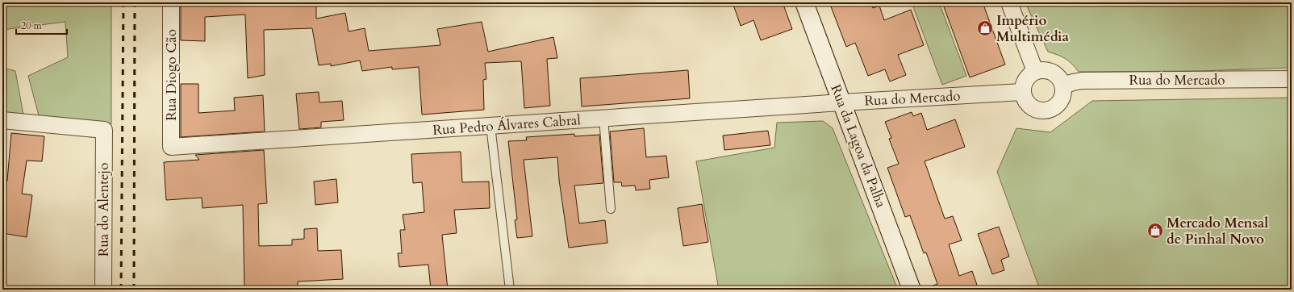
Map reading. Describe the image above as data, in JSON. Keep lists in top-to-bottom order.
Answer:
{
  "streets": {
    "street": [
      "Rua Diogo Cão",
      "Rua do Mercado",
      "Rua Pedro Álvares Cabral",
      "Rua da Lagoa da Palha",
      "Rua do Alentejo"
    ]
  },
  "crossings": [
    ["Rua Diogo Cão", "Rua Pedro Álvares Cabral"],
    ["Rua do Mercado", "Rua Pedro Álvares Cabral"],
    ["Rua do Mercado", "Rua da Lagoa da Palha"],
    ["Rua Pedro Álvares Cabral", "Rua da Lagoa da Palha"]
  ],
  "places": {
    "shop": ["Império Multimédia", "Mercado Mensal de Pinhal Novo"]
  },
  "scale_bar": "20 m"
}
